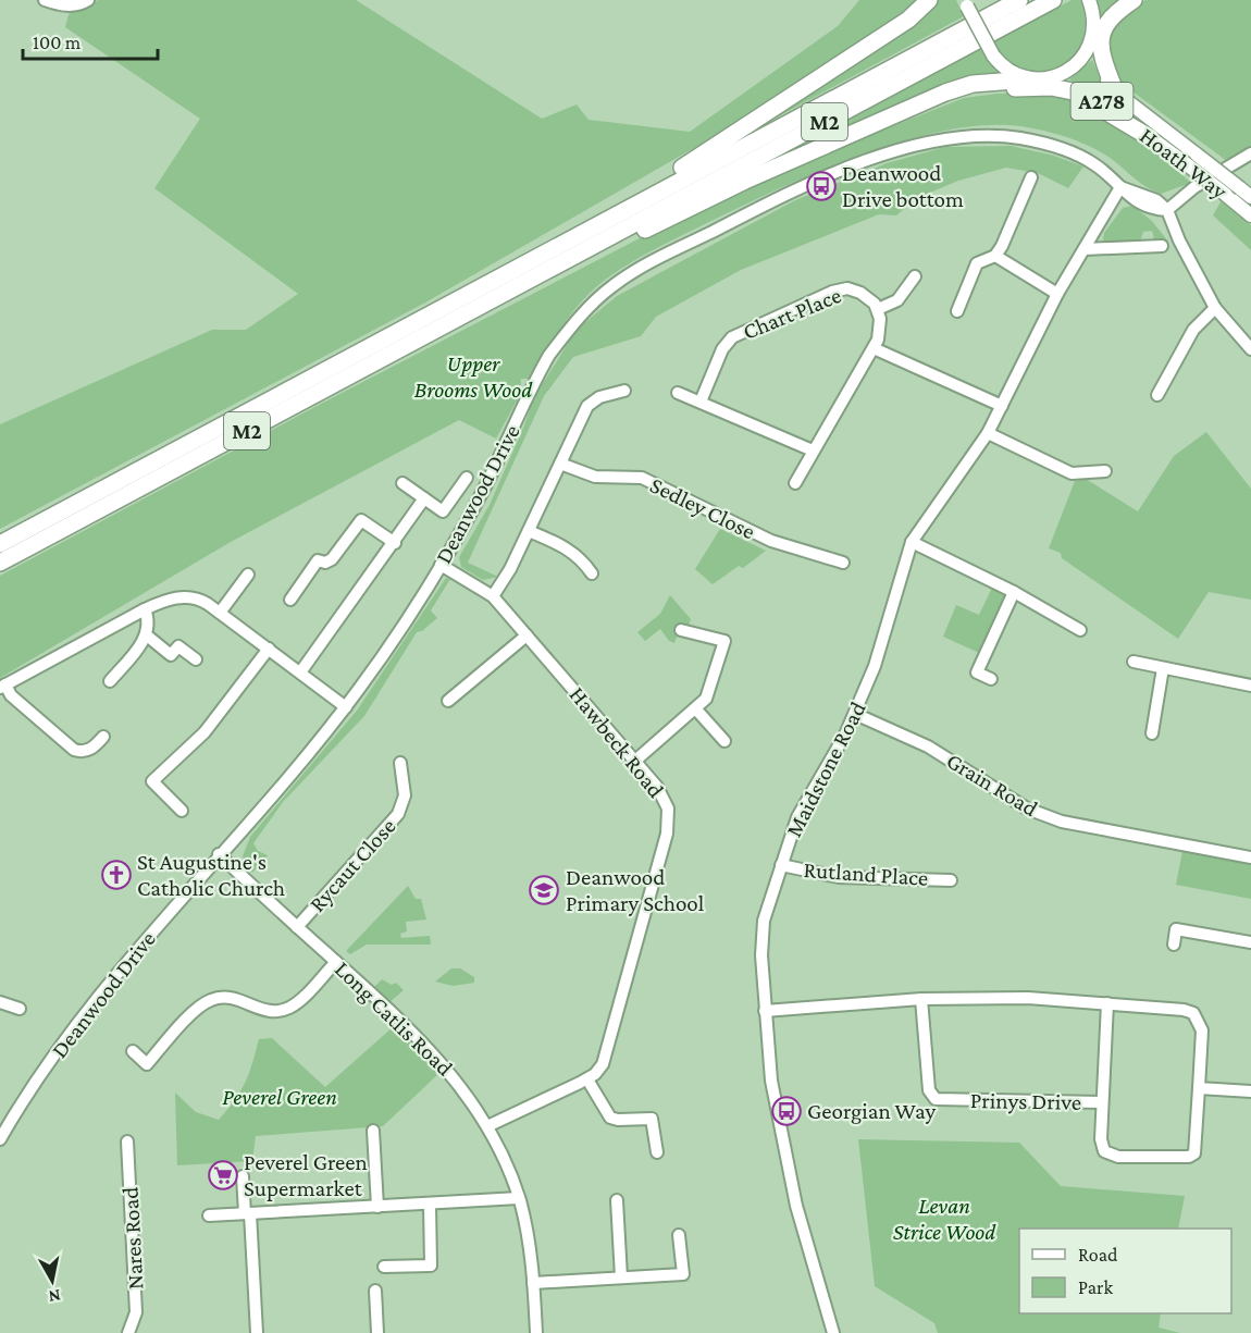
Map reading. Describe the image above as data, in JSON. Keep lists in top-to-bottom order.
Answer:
{
  "streets": {
    "highway": ["M2"],
    "main road": ["A278", "Hoath Way"],
    "street": [
      "Chart Place",
      "Deanwood Drive",
      "Sedley Close",
      "Hawbeck Road",
      "Maidstone Road",
      "Grain Road",
      "Rycaut Close",
      "Rutland Place",
      "Long Catlis Road",
      "Prinys Drive",
      "Nares Road"
    ]
  },
  "crossings": [
    ["M2", "Hoath Way"],
    ["Deanwood Drive", "Hawbeck Road"],
    ["Deanwood Drive", "Maidstone Road"],
    ["Deanwood Drive", "Long Catlis Road"],
    ["Hawbeck Road", "Long Catlis Road"],
    ["Maidstone Road", "Grain Road"],
    ["Maidstone Road", "Rutland Place"],
    ["Rycaut Close", "Long Catlis Road"]
  ],
  "parks": ["Upper Brooms Wood", "Peverel Green", "Levan Strice Wood"],
  "places": {
    "bus stop": ["Deanwood Drive bottom", "Georgian Way"],
    "church": ["St Augustine's Catholic Church"],
    "school or university": ["Deanwood Primary School"],
    "supermarket": ["Peverel Green Supermarket"]
  },
  "legend": ["Road", "Park"],
  "scale_bar": "100 m",
  "north": "bottom"
}
